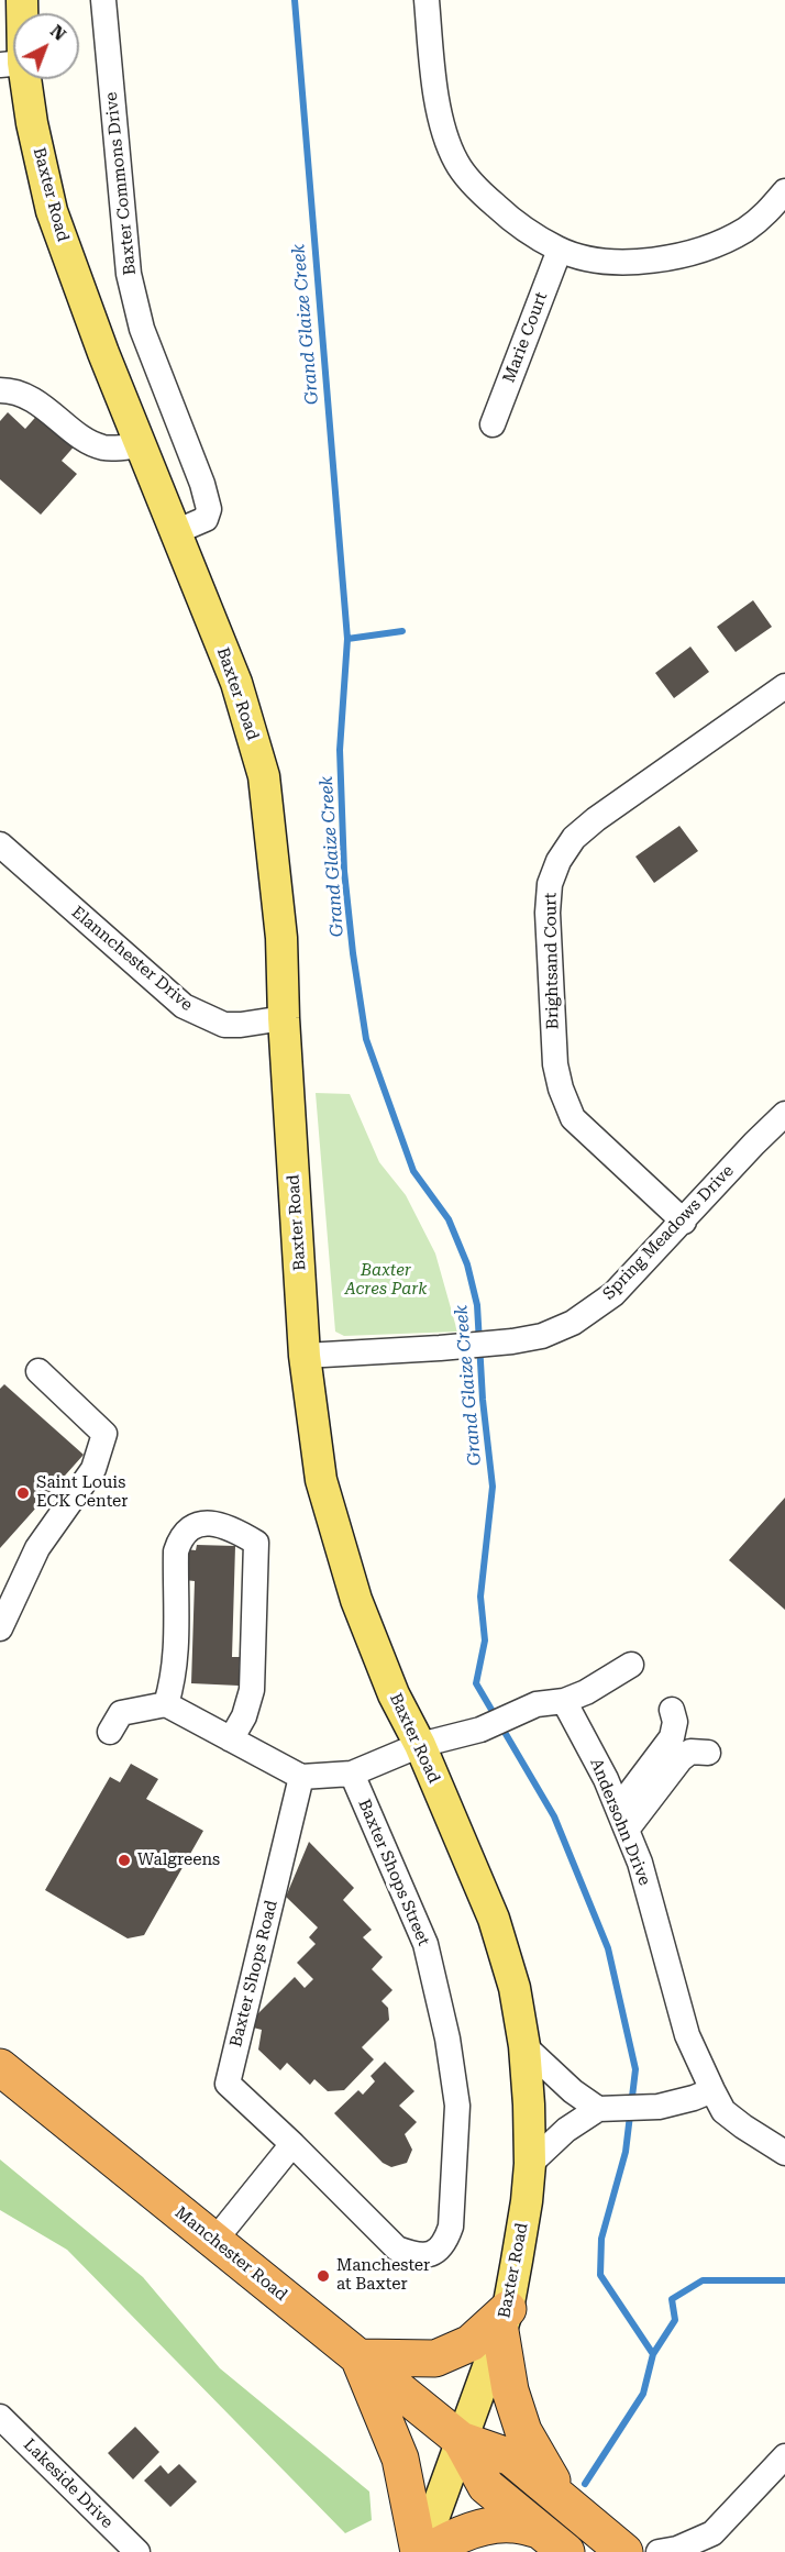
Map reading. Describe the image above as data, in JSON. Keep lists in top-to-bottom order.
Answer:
{
  "streets": {
    "highway": ["Manchester Road"],
    "main road": ["Baxter Road"],
    "street": [
      "Baxter Commons Drive",
      "Marie Court",
      "Elannchester Drive",
      "Brightsand Court",
      "Spring Meadows Drive",
      "Andersohn Drive",
      "Baxter Shops Street",
      "Baxter Shops Road",
      "Lakeside Drive"
    ]
  },
  "crossings": [
    ["Baxter Commons Drive", "Baxter Road"],
    ["Baxter Road", "Elannchester Drive"],
    ["Baxter Road", "Spring Meadows Drive"],
    ["Baxter Road", "Manchester Road"],
    ["Brightsand Court", "Spring Meadows Drive"],
    ["Baxter Shops Street", "Baxter Shops Road"]
  ],
  "water": ["Grand Glaize Creek"],
  "parks": ["Baxter Acres Park"],
  "places": ["Saint Louis ECK Center", "Walgreens", "Manchester at Baxter"],
  "north": "top right"
}
